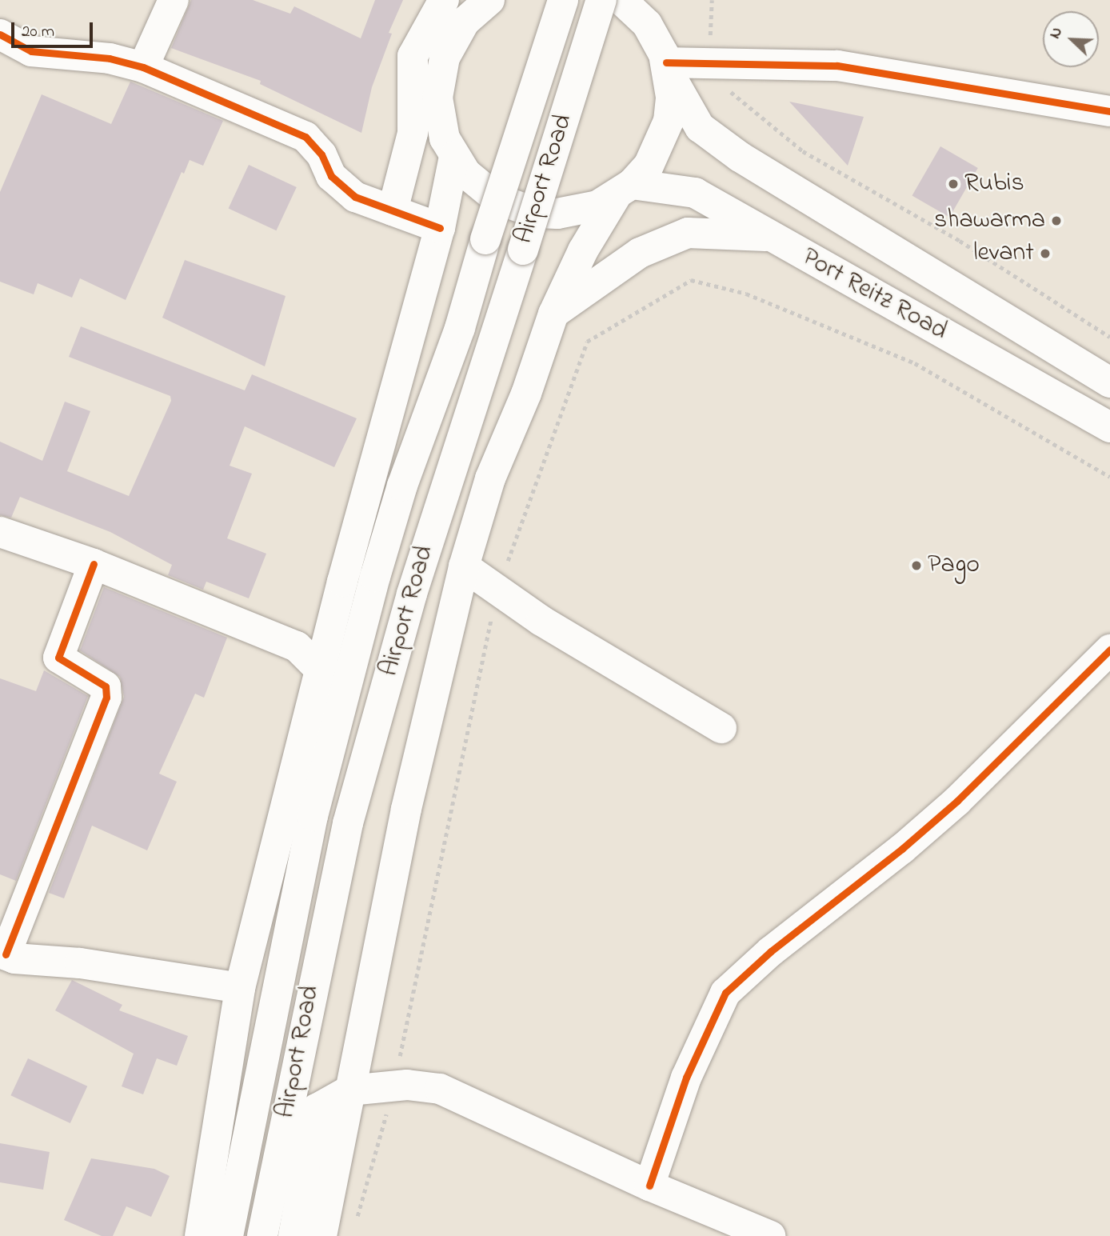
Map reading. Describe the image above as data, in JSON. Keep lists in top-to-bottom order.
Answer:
{
  "streets": {
    "main road": ["Airport Road", "Port Reitz Road"]
  },
  "places": [
    "Rubis",
    "shawarma",
    "levant",
    "Pago"
  ],
  "scale_bar": "20 m",
  "north": "top left"
}
